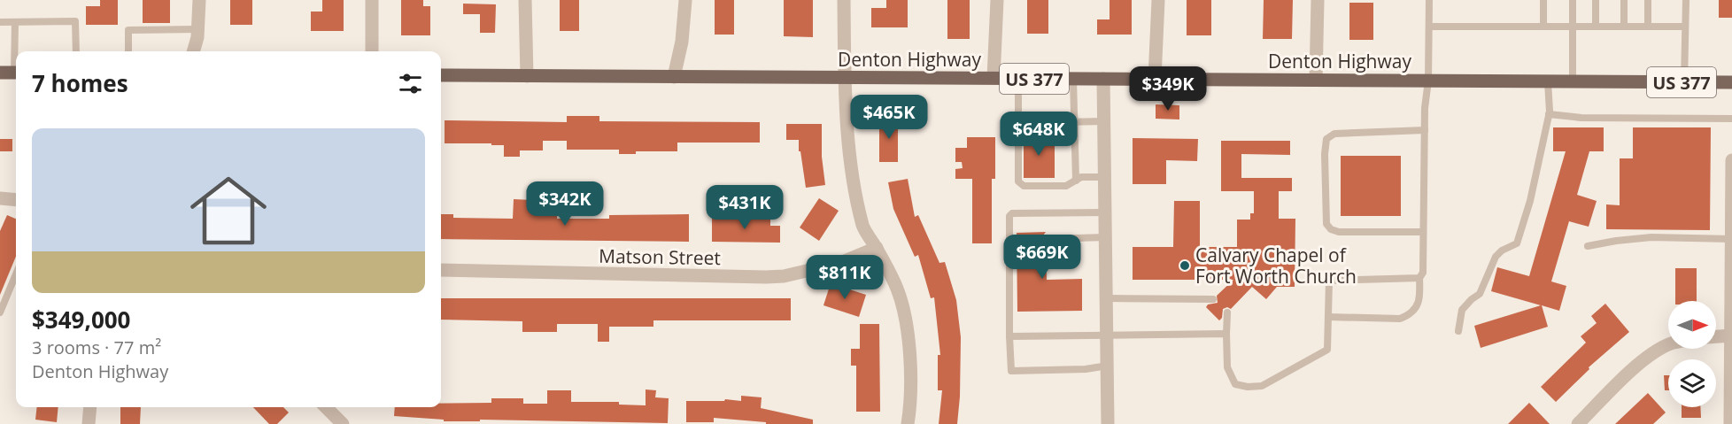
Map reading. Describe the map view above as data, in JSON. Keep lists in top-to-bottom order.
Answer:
{
  "streets": {
    "main road": ["Denton Highway", "US 377"],
    "street": ["Matson Street"]
  },
  "places": ["Calvary Chapel of Fort Worth Church"],
  "north": "right",
  "page": {
    "heading": "7 homes",
    "price": [
      "$349K",
      "$465K",
      "$648K",
      "$342K",
      "$431K",
      "$669K",
      "$811K"
    ],
    "list": [
      {
        "name": "$349,000",
        "note": "3 rooms · 77 m² · Denton Highway"
      }
    ]
  }
}
